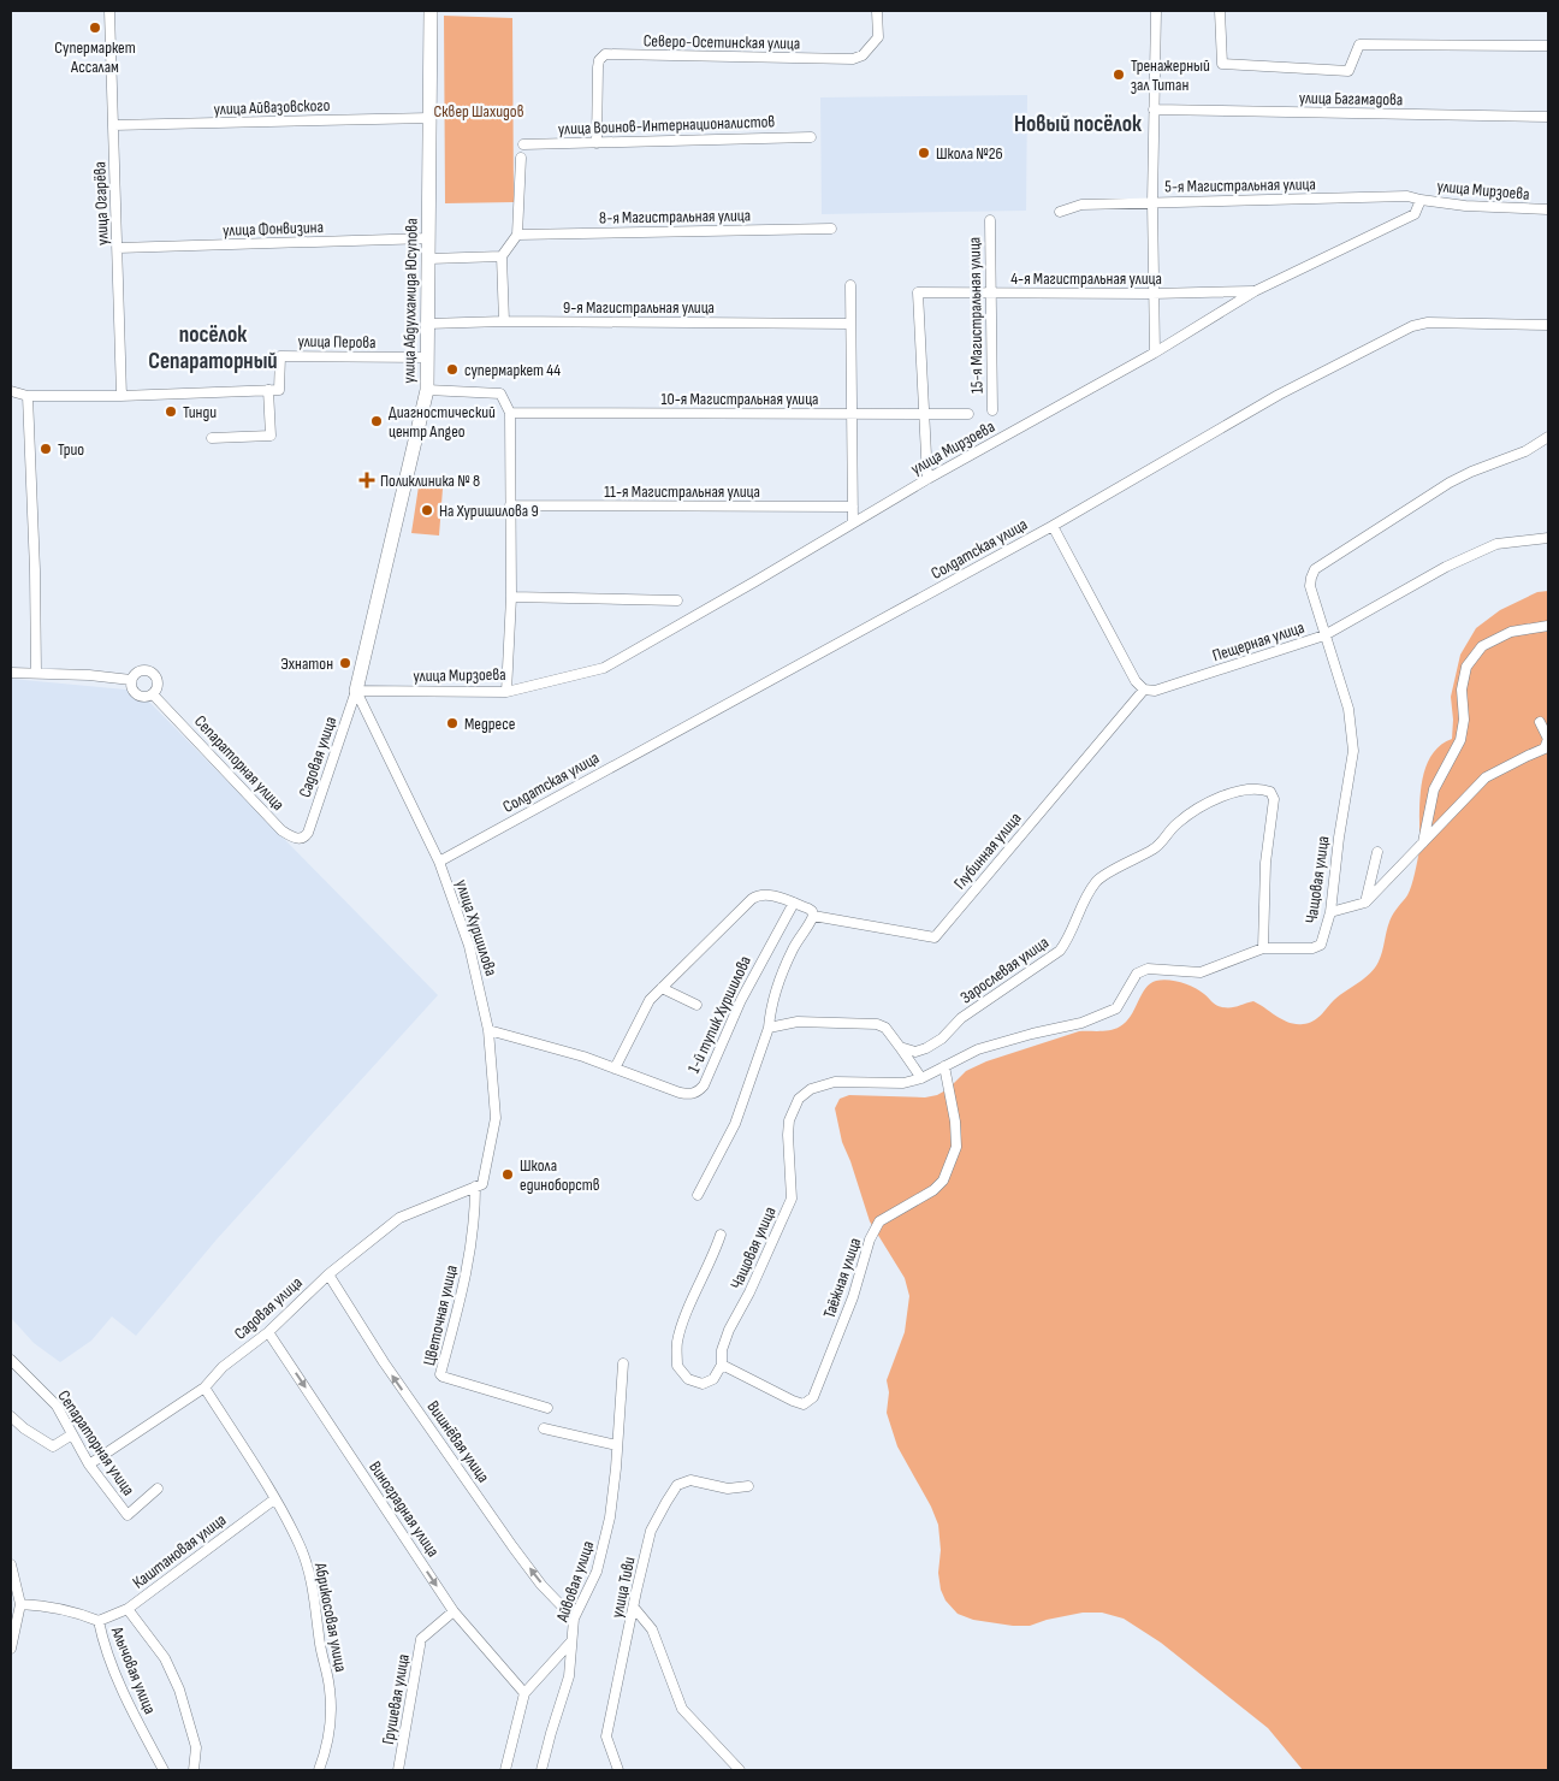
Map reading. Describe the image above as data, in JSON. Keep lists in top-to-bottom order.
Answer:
{
  "streets": {
    "street": [
      "Северо-Осетинская улица",
      "улица Багамадова",
      "улица Айвазовского",
      "улица Воинов-Интернационалистов",
      "5-я Магистральная улица",
      "улица Мирзоева",
      "улица Огарёва",
      "8-я Магистральная улица",
      "улица Фонвизина",
      "4-я Магистральная улица",
      "улица Абдулхамида Юсупова",
      "9-я Магистральная улица",
      "15-я Магистральная улица",
      "улица Перова",
      "10-я Магистральная улица",
      "11-я Магистральная улица",
      "Солдатская улица",
      "Пещерная улица",
      "Садовая улица",
      "Сепараторная улица",
      "Глубинная улица",
      "Чащовая улица",
      "улица Хуршилова",
      "Зарослевая улица",
      "1-й тупик Хуршилова",
      "Таёжная улица",
      "Цветочная улица",
      "Вишнёвая улица",
      "Виноградная улица",
      "Каштановая улица",
      "Айвовая улица",
      "улица Тиви",
      "Абрикосовая улица",
      "Алычовая улица",
      "Грушевая улица"
    ]
  },
  "crossings": [
    ["Северо-Осетинская улица", "улица Воинов-Интернационалистов"],
    ["улица Айвазовского", "улица Огарёва"],
    ["улица Айвазовского", "улица Абдулхамида Юсупова"],
    ["5-я Магистральная улица", "улица Мирзоева"],
    ["улица Мирзоева", "4-я Магистральная улица"],
    ["улица Мирзоева", "улица Абдулхамида Юсупова"],
    ["улица Мирзоева", "Садовая улица"],
    ["улица Мирзоева", "улица Хуршилова"],
    ["улица Огарёва", "улица Фонвизина"],
    ["улица Фонвизина", "улица Абдулхамида Юсупова"],
    ["4-я Магистральная улица", "15-я Магистральная улица"],
    ["4-я Магистральная улица", "10-я Магистральная улица"],
    ["улица Абдулхамида Юсупова", "9-я Магистральная улица"],
    ["улица Абдулхамида Юсупова", "улица Перова"],
    ["улица Абдулхамида Юсупова", "Садовая улица"],
    ["улица Абдулхамида Юсупова", "улица Хуршилова"],
    ["Солдатская улица", "улица Хуршилова"],
    ["Пещерная улица", "Глубинная улица"],
    ["Пещерная улица", "Чащовая улица"],
    ["Садовая улица", "Сепараторная улица"],
    ["Садовая улица", "улица Хуршилова"],
    ["Садовая улица", "Цветочная улица"],
    ["Садовая улица", "Вишнёвая улица"],
    ["Садовая улица", "Виноградная улица"],
    ["Садовая улица", "Абрикосовая улица"],
    ["Чащовая улица", "Зарослевая улица"],
    ["Чащовая улица", "Таёжная улица"],
    ["улица Хуршилова", "1-й тупик Хуршилова"],
    ["улица Хуршилова", "Цветочная улица"],
    ["Вишнёвая улица", "Айвовая улица"],
    ["Виноградная улица", "Грушевая улица"],
    ["Каштановая улица", "Абрикосовая улица"],
    ["Каштановая улица", "Алычовая улица"]
  ],
  "one_way": ["Вишнёвая улица", "Виноградная улица"],
  "districts": ["Новый посёлок", "посёлок Сепараторный"],
  "parks": ["Сквер Шахидов"],
  "places": {
    "other": [
      "Супермаркет Ассалам",
      "Тренажерный зал Титан",
      "Школа №26",
      "супермаркет 44",
      "Тинди",
      "Диагностический центр Angeo",
      "Трио",
      "На Хуришилова 9",
      "Эхнатон",
      "Медресе",
      "Школа единоборств"
    ],
    "health": ["Поликлиника № 8"]
  }
}
